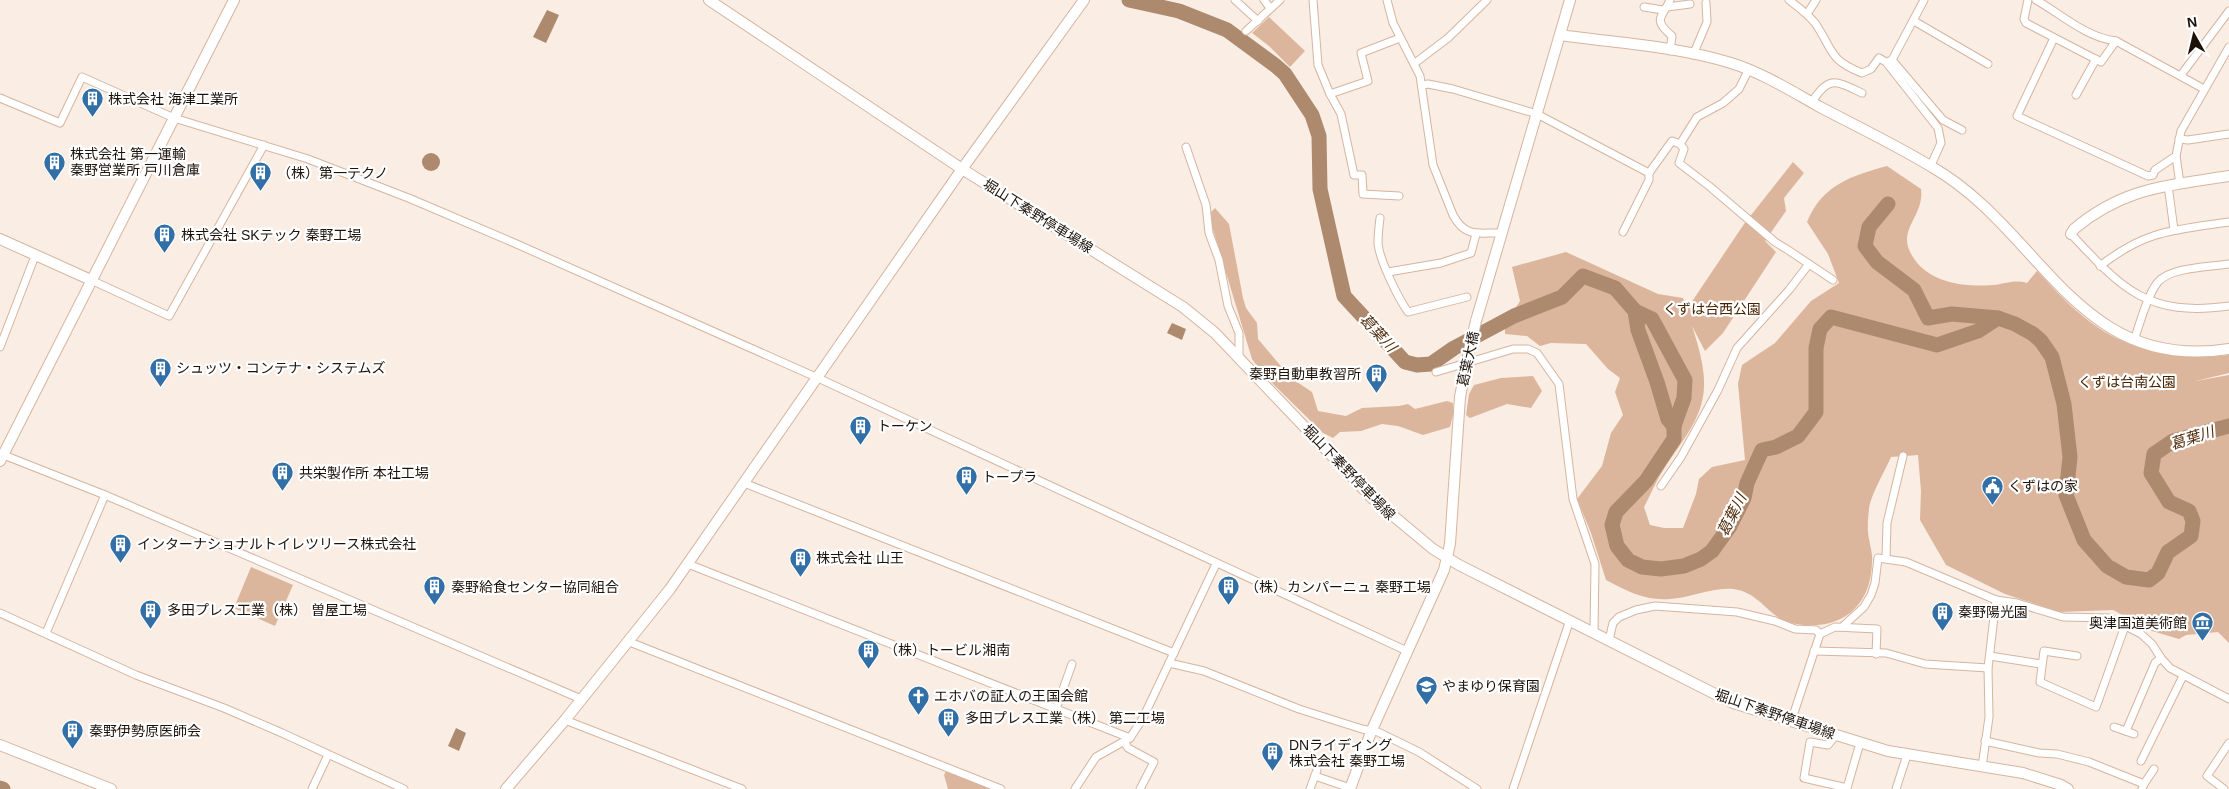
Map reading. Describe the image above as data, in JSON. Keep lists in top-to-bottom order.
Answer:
{
  "streets": {
    "street": ["堀山下秦野停車場線", "葛葉大橋"]
  },
  "crossings": [
    ["堀山下秦野停車場線", "葛葉大橋"]
  ],
  "water": ["葛葉川"],
  "parks": ["くずは台西公園", "くずは台南公園"],
  "places": {
    "building": [
      "株式会社 海津工業所",
      "株式会社 第一運輸 秦野営業所 戸川倉庫",
      "（株）第一テクノ",
      "株式会社 SKテック 秦野工場",
      "シュッツ・コンテナ・システムズ",
      "秦野自動車教習所",
      "トーケン",
      "共栄製作所 本社工場",
      "トープラ",
      "インターナショナルトイレツリース株式会社",
      "株式会社 山王",
      "秦野給食センター協同組合",
      "（株）カンパーニュ 秦野工場",
      "多田プレス工業（株） 曽屋工場",
      "秦野陽光園",
      "（株）トービル湘南",
      "多田プレス工業（株） 第二工場",
      "秦野伊勢原医師会",
      "DNライディング 株式会社 秦野工場"
    ],
    "public building": ["くずはの家"],
    "museum": ["奥津国道美術館"],
    "school or university": ["やまゆり保育園"],
    "church": ["エホバの証人の王国会館"]
  },
  "north": "top"
}
